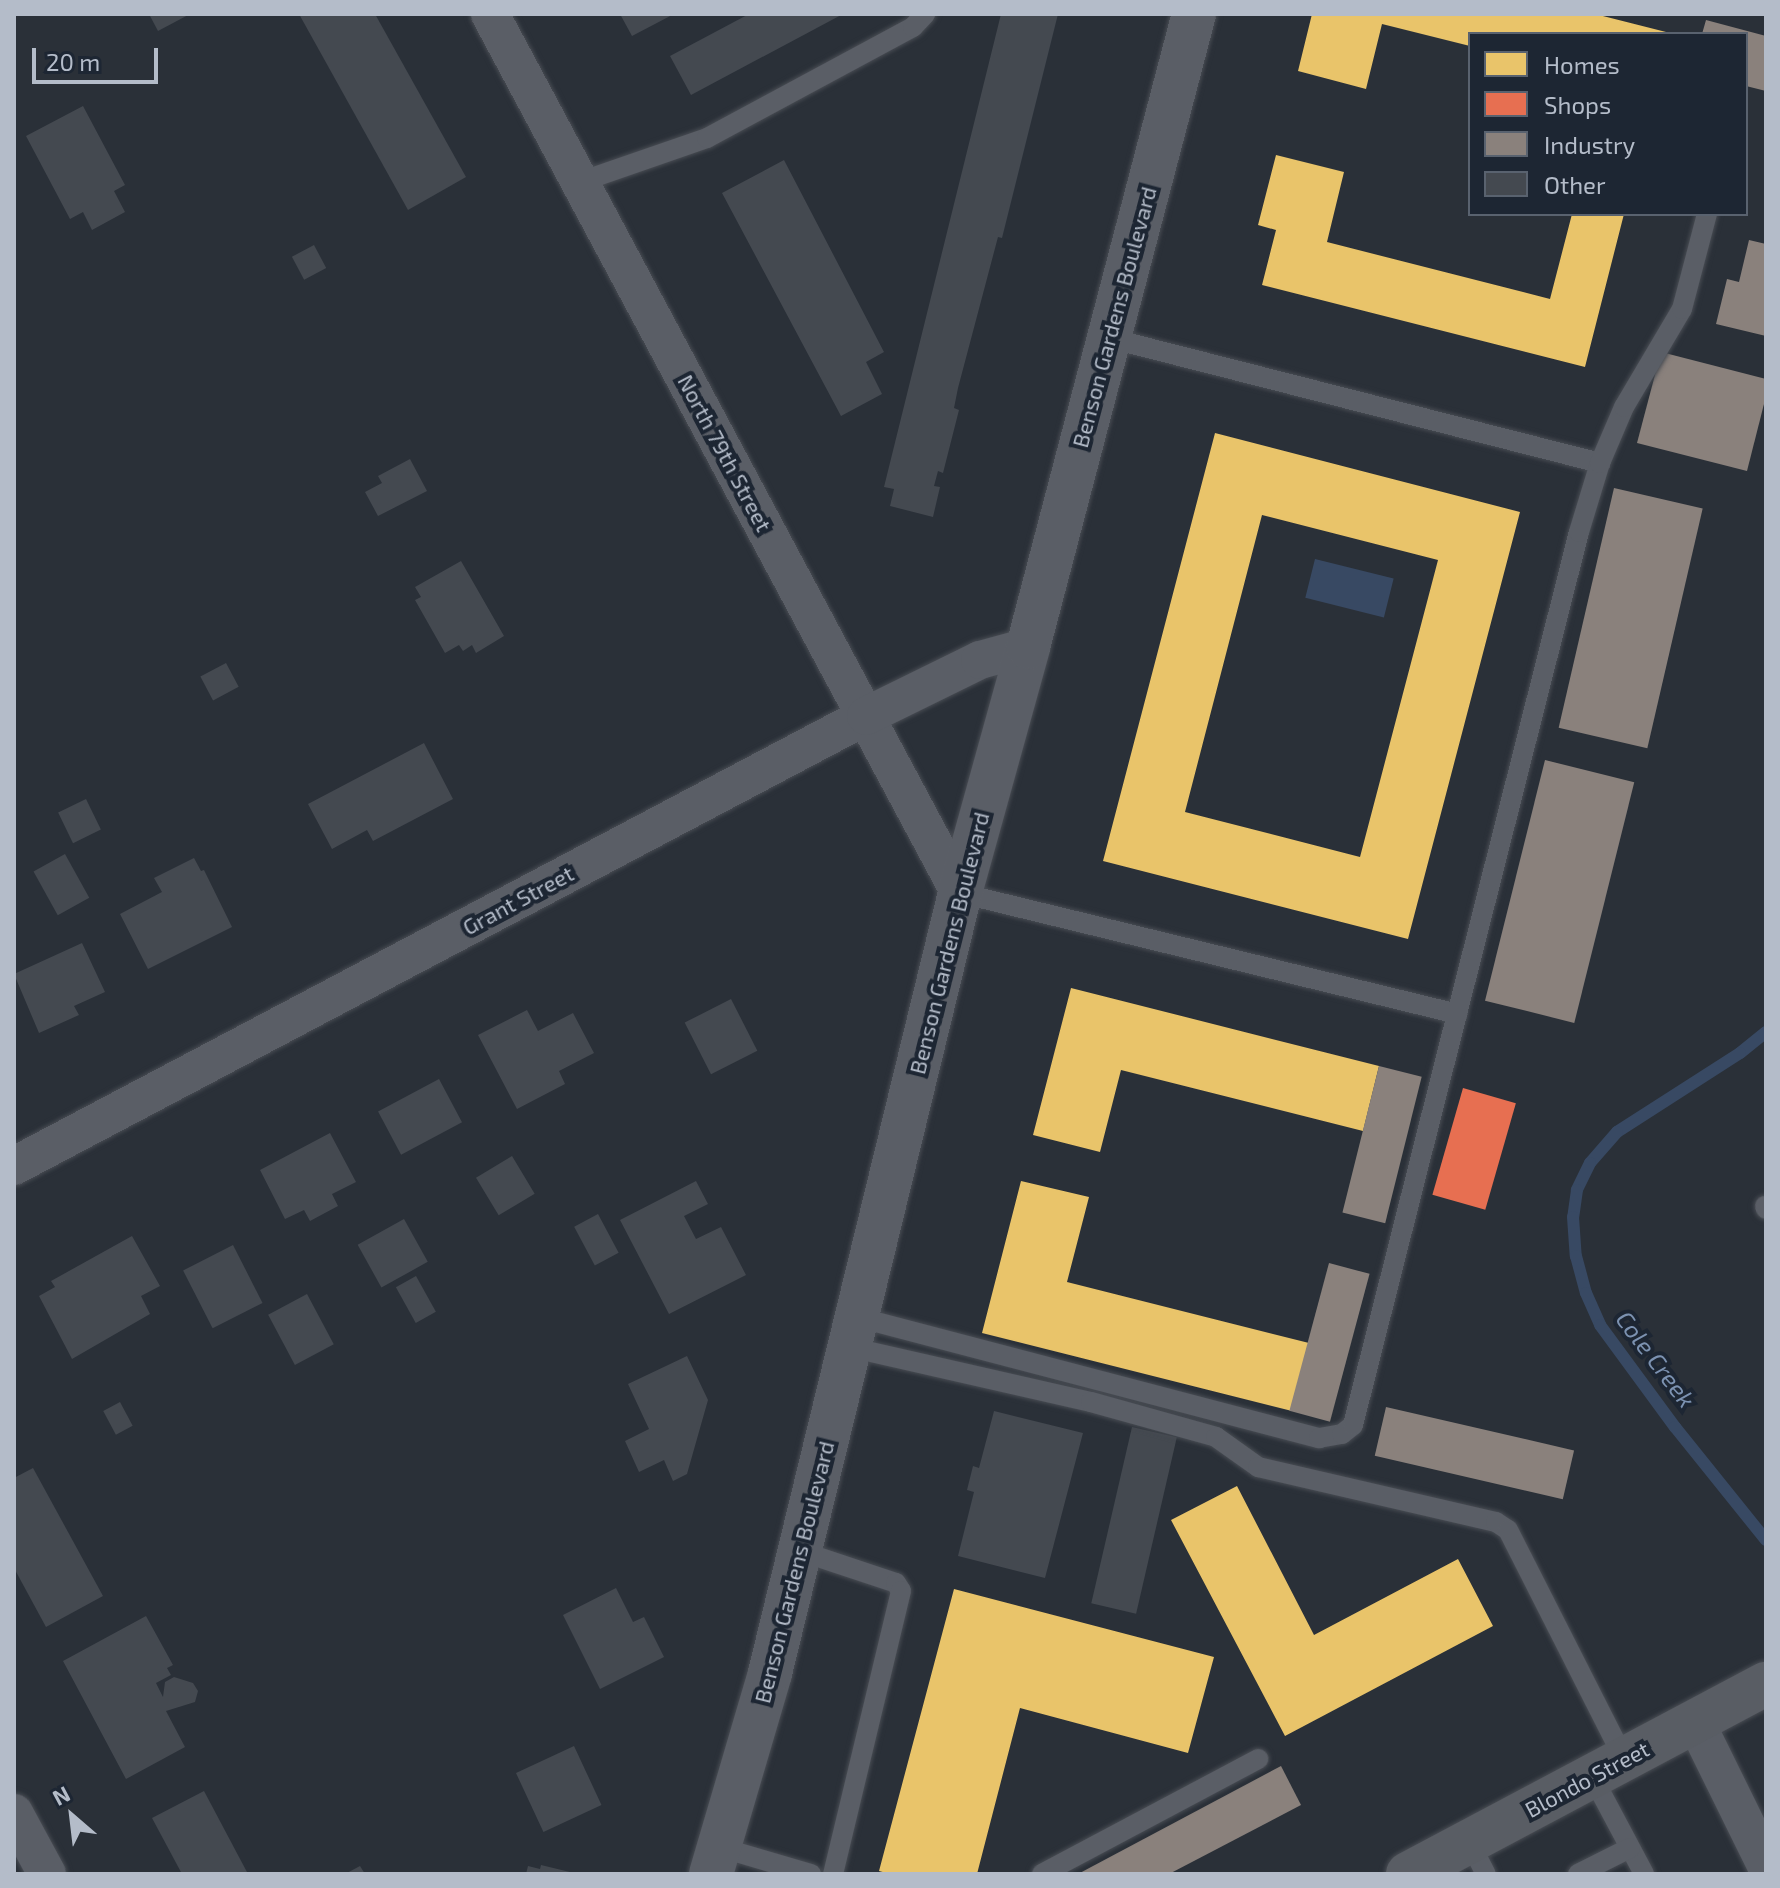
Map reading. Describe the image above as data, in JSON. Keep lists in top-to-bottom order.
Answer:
{
  "streets": {
    "main road": ["Blondo Street"],
    "street": ["Benson Gardens Boulevard", "North 79th Street", "Grant Street"]
  },
  "crossings": [
    ["Benson Gardens Boulevard", "North 79th Street"],
    ["Benson Gardens Boulevard", "Grant Street"],
    ["North 79th Street", "Grant Street"]
  ],
  "water": ["Cole Creek"],
  "legend": [
    "Homes",
    "Shops",
    "Industry",
    "Other"
  ],
  "scale_bar": "20 m",
  "north": "top left"
}
